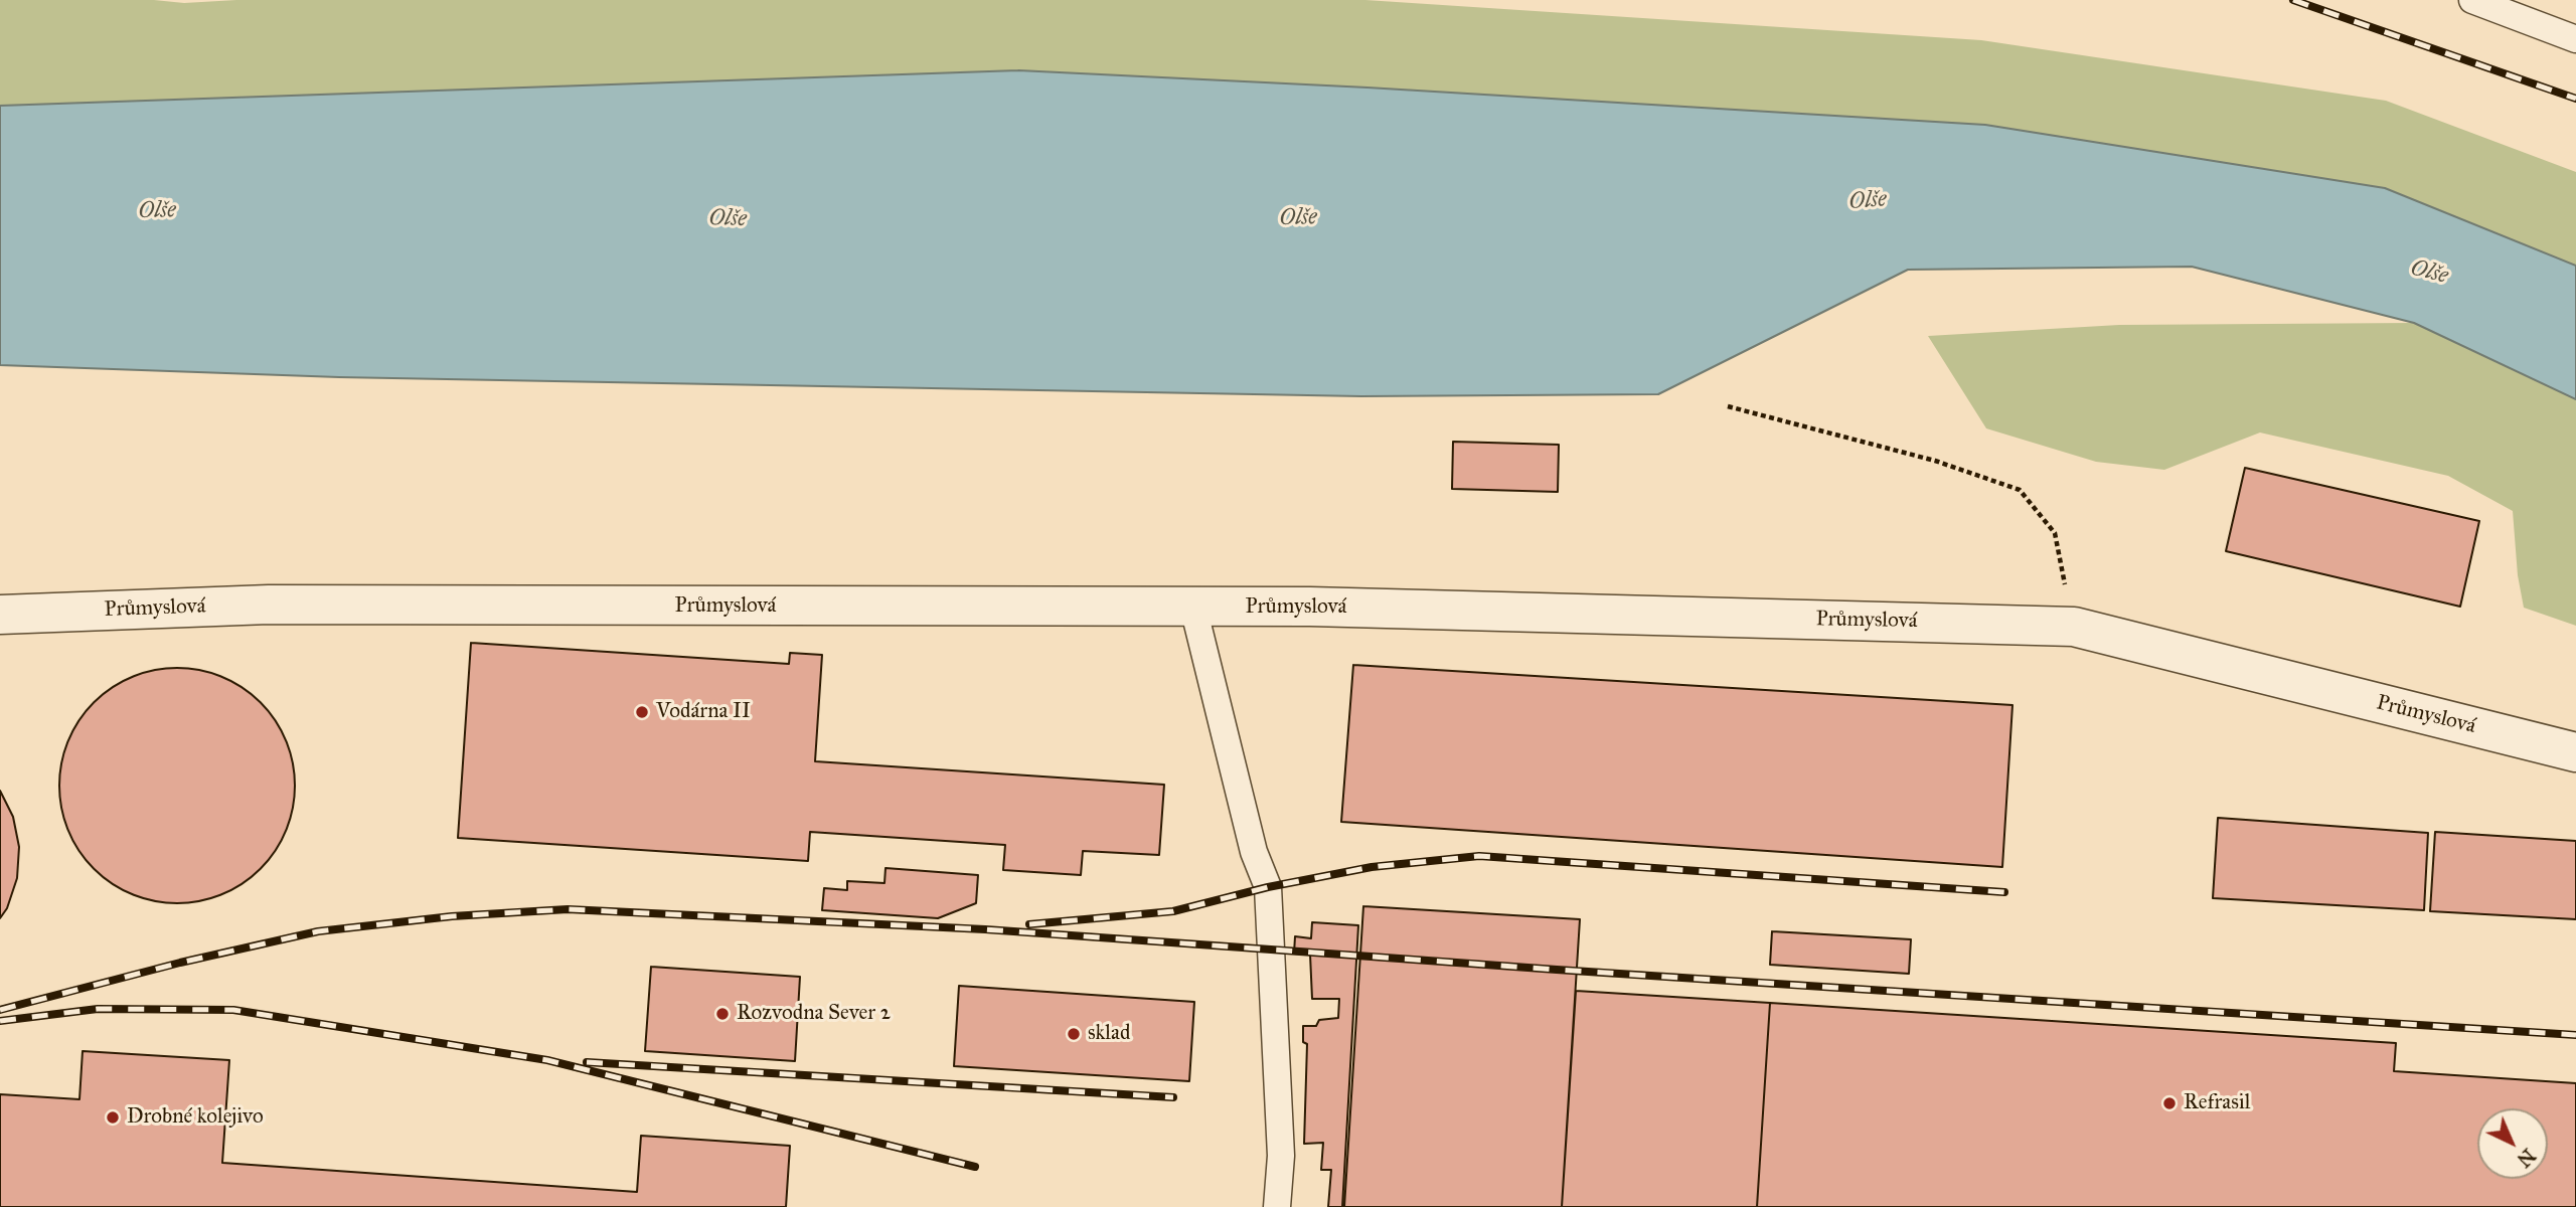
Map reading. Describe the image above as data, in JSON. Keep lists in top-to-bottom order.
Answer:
{
  "streets": {
    "street": ["Průmyslová"]
  },
  "water": ["Olše"],
  "places": [
    "Vodárna II",
    "Rozvodna Sever 2",
    "sklad",
    "Refrasil",
    "Drobné kolejivo"
  ],
  "north": "bottom right"
}
